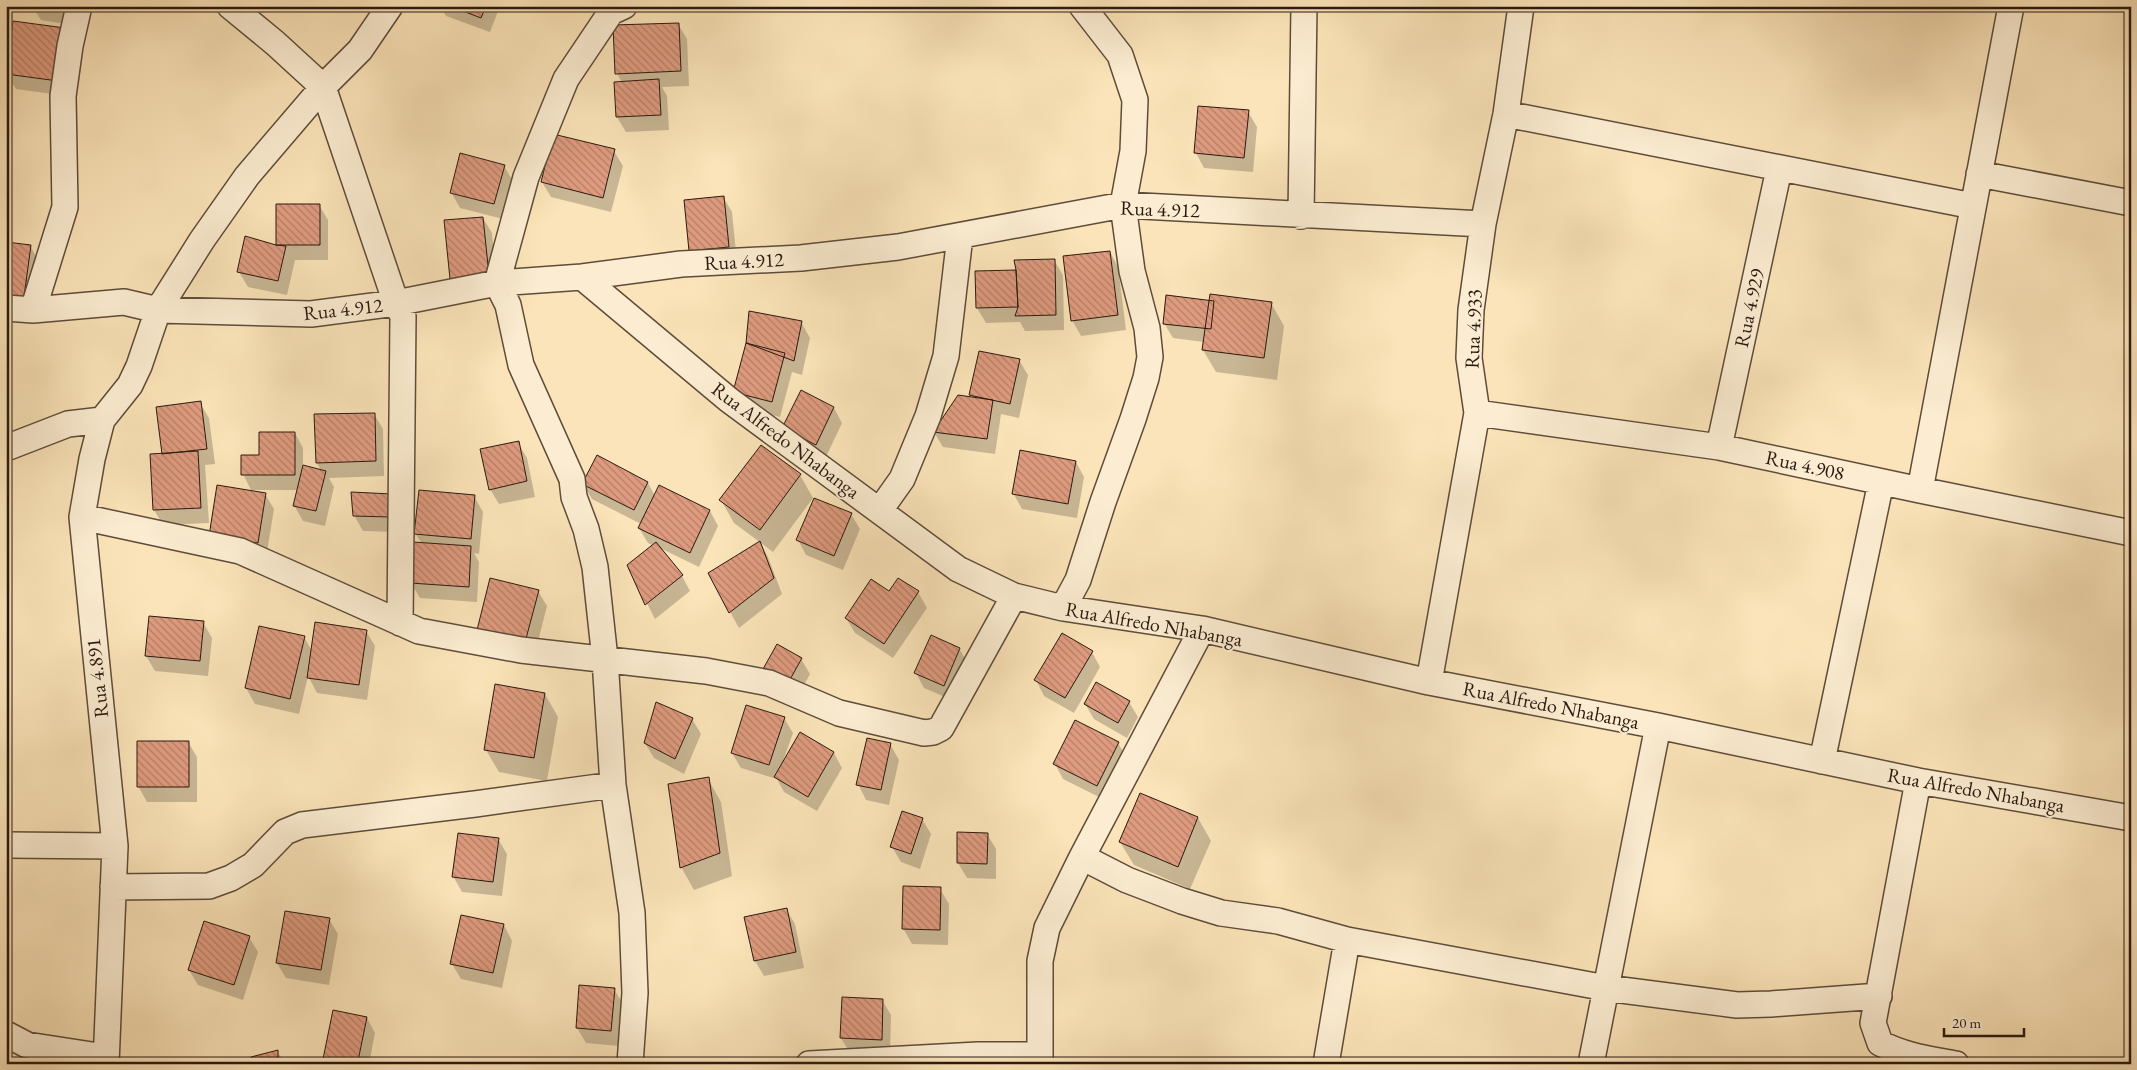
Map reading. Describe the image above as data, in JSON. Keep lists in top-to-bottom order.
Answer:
{
  "streets": {
    "street": [
      "Rua 4.912",
      "Rua 4.929",
      "Rua 4.933",
      "Rua Alfredo Nhabanga",
      "Rua 4.908",
      "Rua 4.891"
    ]
  },
  "crossings": [
    ["Rua 4.912", "Rua 4.933"],
    ["Rua 4.912", "Rua Alfredo Nhabanga"],
    ["Rua 4.912", "Rua 4.891"],
    ["Rua 4.929", "Rua 4.908"],
    ["Rua 4.933", "Rua Alfredo Nhabanga"],
    ["Rua 4.933", "Rua 4.908"]
  ],
  "scale_bar": "20 m"
}
